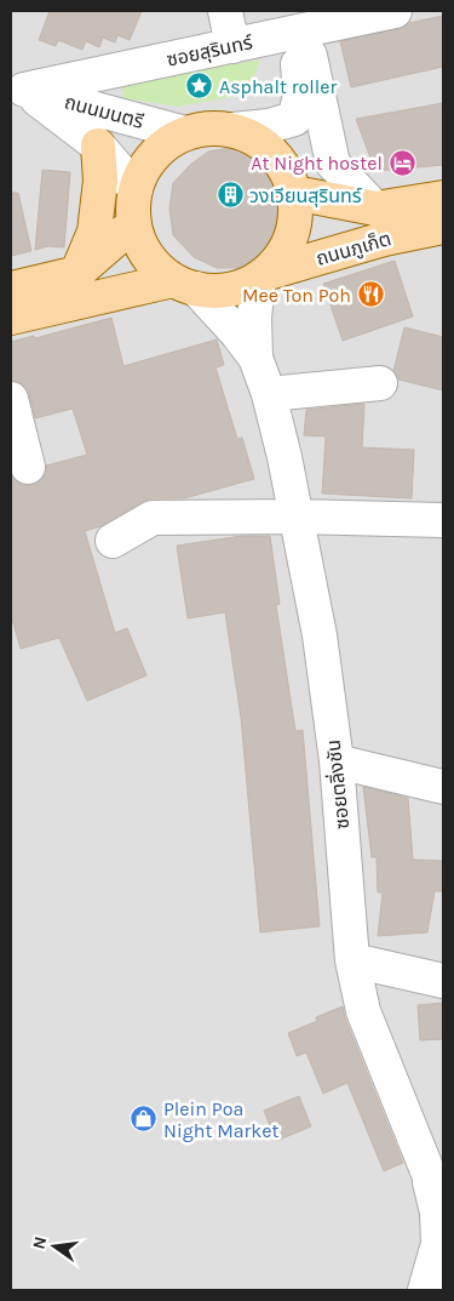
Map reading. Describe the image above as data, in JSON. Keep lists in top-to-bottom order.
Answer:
{
  "streets": {
    "main road": ["ถนนภูเก็ต"],
    "street": ["ซอยสุรินทร์", "ถนนมนตรี", "ซอยตลิ่งชัน"]
  },
  "crossings": [
    ["ซอยสุรินทร์", "ถนนมนตรี"],
    ["ถนนมนตรี", "ถนนภูเก็ต"],
    ["ถนนมนตรี", "ซอยตลิ่งชัน"],
    ["ถนนภูเก็ต", "ซอยตลิ่งชัน"]
  ],
  "places": {
    "place": ["Asphalt roller"],
    "hotel": ["At Night hostel"],
    "building": ["วงเวียนสุรินทร์"],
    "restaurant": ["Mee Ton Poh"],
    "shop": ["Plein Poa Night Market"]
  },
  "north": "left"
}
